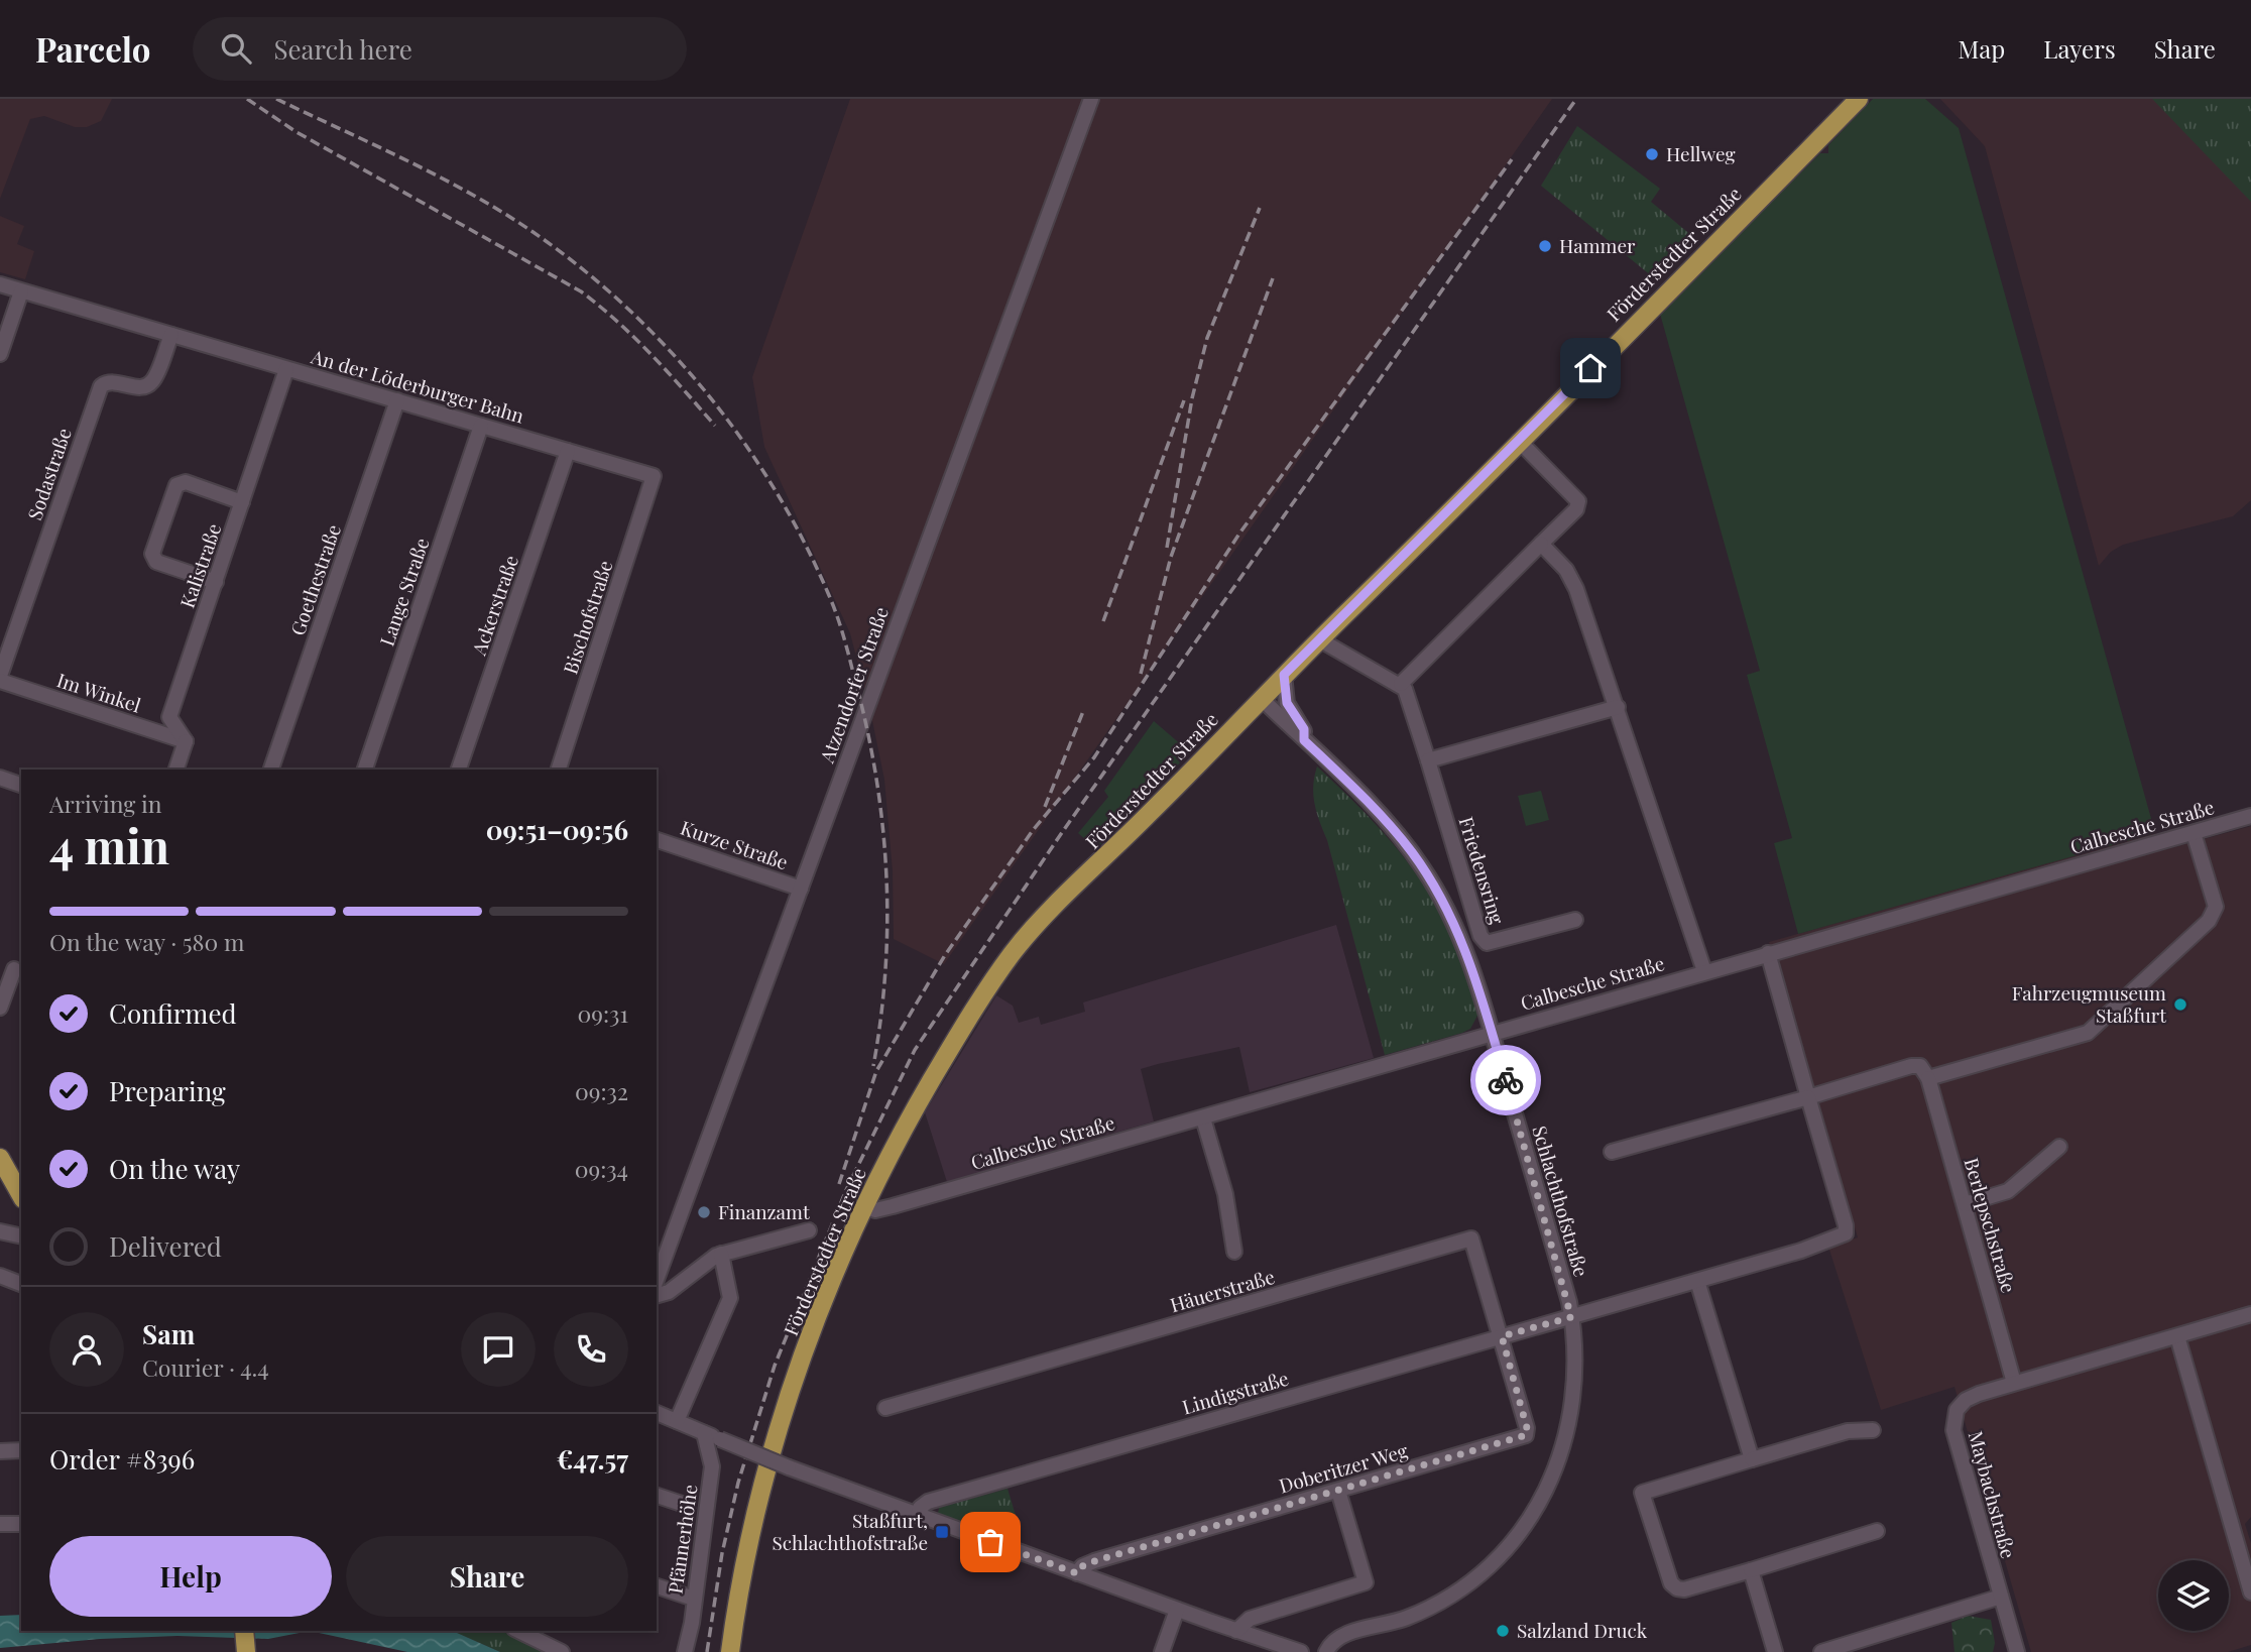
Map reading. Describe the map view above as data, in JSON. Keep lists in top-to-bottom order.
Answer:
{
  "streets": {
    "main road": ["Förderstedter Straße"],
    "street": [
      "An der Löderburger Bahn",
      "Sodastraße",
      "Kalistraße",
      "Goethestraße",
      "Lange Straße",
      "Ackerstraße",
      "Bischofstraße",
      "Atzendorfer Straße",
      "Im Winkel",
      "Calbesche Straße",
      "Kurze Straße",
      "Friedensring",
      "Schlachthofstraße",
      "Berlepschstraße",
      "Häuerstraße",
      "Lindigstraße",
      "Doberitzer Weg",
      "Maybachstraße",
      "Pfännerhöhe"
    ]
  },
  "crossings": [
    ["Förderstedter Straße", "Calbesche Straße"],
    ["Förderstedter Straße", "Schlachthofstraße"],
    ["An der Löderburger Bahn", "Sodastraße"],
    ["An der Löderburger Bahn", "Kalistraße"],
    ["An der Löderburger Bahn", "Goethestraße"],
    ["An der Löderburger Bahn", "Lange Straße"],
    ["An der Löderburger Bahn", "Ackerstraße"],
    ["An der Löderburger Bahn", "Bischofstraße"],
    ["Sodastraße", "Im Winkel"],
    ["Kalistraße", "Im Winkel"],
    ["Atzendorfer Straße", "Kurze Straße"],
    ["Calbesche Straße", "Schlachthofstraße"],
    ["Schlachthofstraße", "Lindigstraße"],
    ["Berlepschstraße", "Maybachstraße"],
    ["Häuerstraße", "Lindigstraße"],
    ["Häuerstraße", "Doberitzer Weg"],
    ["Lindigstraße", "Doberitzer Weg"]
  ],
  "places": {
    "other": [
      "Hellweg",
      "Hammer",
      "Fahrzeugmuseum Staßfurt",
      "Finanzamt",
      "Salzland Druck"
    ],
    "transit": ["Staßfurt, Schlachthofstraße"]
  },
  "page": {
    "header": "Parcelo",
    "search": "Search here",
    "nav": ["Map", "Layers", "Share"],
    "heading": ["4 min", "Arriving in", "09:51–09:56"],
    "panel": [
      "Sam",
      "Courier · 4.4",
      "Order #8396",
      "€47.57"
    ],
    "bar": "On the way · 580 m",
    "list": [
      ["Confirmed", "09:31"],
      ["Preparing", "09:32"],
      ["On the way", "09:34"],
      "Delivered"
    ],
    "buttons": ["Help", "Share"]
  }
}
